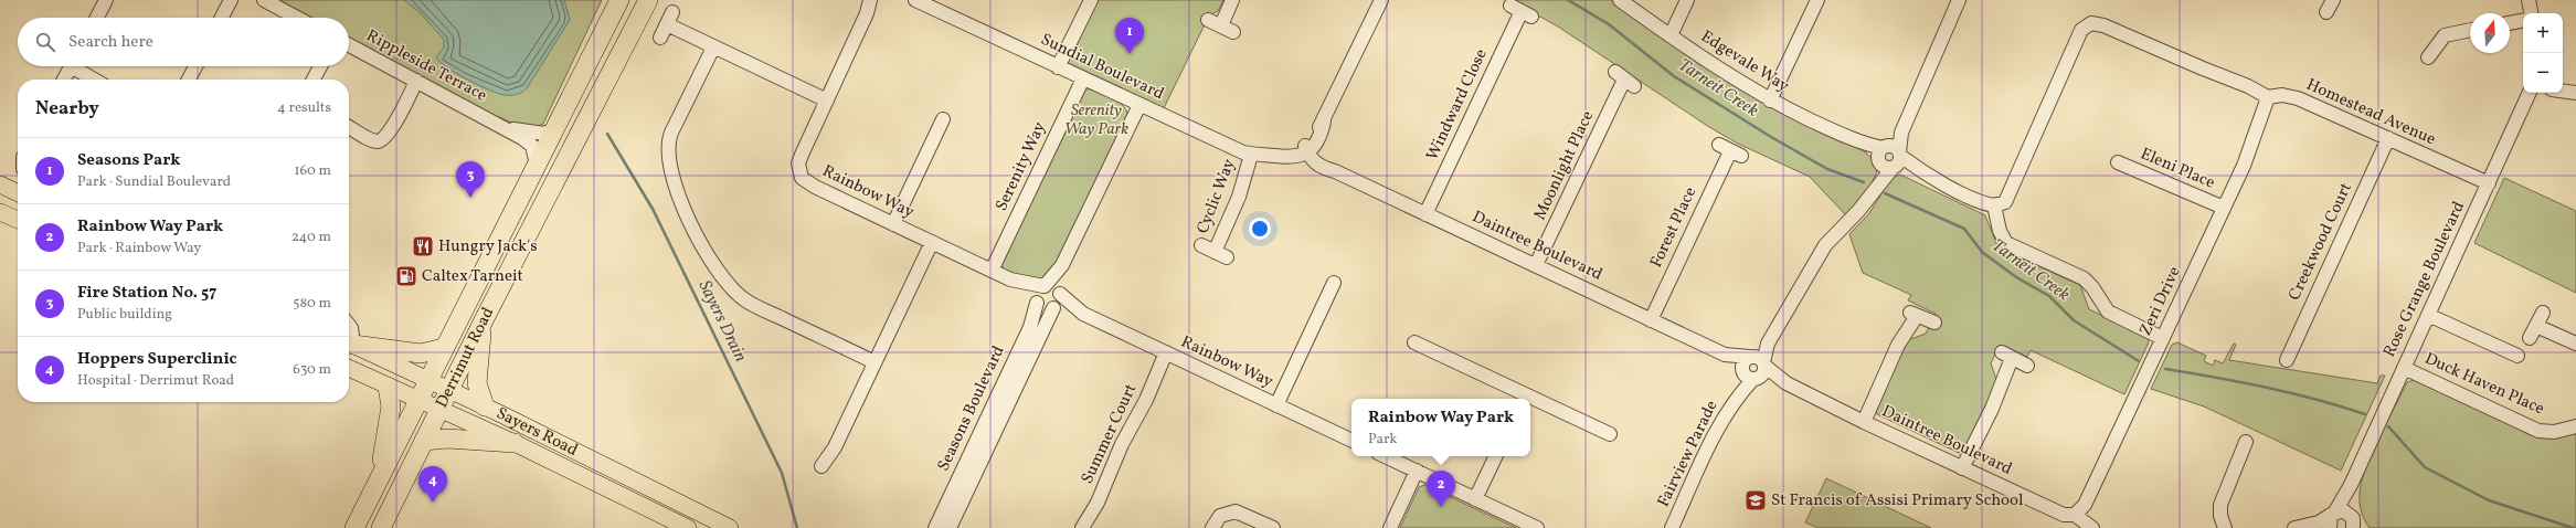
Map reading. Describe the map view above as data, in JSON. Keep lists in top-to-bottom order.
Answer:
{
  "streets": {
    "highway": ["Derrimut Road"],
    "main road": ["Sayers Road"],
    "street": [
      "Edgevale Way",
      "Rippleside Terrace",
      "Sundial Boulevard",
      "Windward Close",
      "Homestead Avenue",
      "Moonlight Place",
      "Serenity Way",
      "Eleni Place",
      "Rainbow Way",
      "Cyclic Way",
      "Forest Place",
      "Creekwood Court",
      "Daintree Boulevard",
      "Rose Grange Boulevard",
      "Zeri Drive",
      "Duck Haven Place",
      "Seasons Boulevard",
      "Summer Court",
      "Fairview Parade"
    ]
  },
  "crossings": [
    ["Edgevale Way", "Fairview Parade"],
    ["Rippleside Terrace", "Derrimut Road"],
    ["Sundial Boulevard", "Serenity Way"],
    ["Sundial Boulevard", "Cyclic Way"],
    ["Sundial Boulevard", "Daintree Boulevard"],
    ["Windward Close", "Daintree Boulevard"],
    ["Homestead Avenue", "Creekwood Court"],
    ["Homestead Avenue", "Rose Grange Boulevard"],
    ["Homestead Avenue", "Zeri Drive"],
    ["Moonlight Place", "Daintree Boulevard"],
    ["Serenity Way", "Rainbow Way"],
    ["Eleni Place", "Zeri Drive"],
    ["Rainbow Way", "Seasons Boulevard"],
    ["Rainbow Way", "Summer Court"],
    ["Forest Place", "Daintree Boulevard"],
    ["Daintree Boulevard", "Zeri Drive"],
    ["Daintree Boulevard", "Fairview Parade"],
    ["Rose Grange Boulevard", "Duck Haven Place"],
    ["Derrimut Road", "Sayers Road"]
  ],
  "water": ["Tarneit Creek", "Sayers Drain"],
  "parks": ["Serenity Way Park"],
  "places": {
    "restaurant": ["Hungry Jack's"],
    "fuel station": ["Caltex Tarneit"],
    "school or university": ["St Francis of Assisi Primary School"]
  },
  "north": "top",
  "page": {
    "map_buttons": ["+", "−"],
    "pins": [
      "1",
      "3",
      "4",
      "2"
    ],
    "search": "Search here",
    "heading": ["Nearby", "4 results"],
    "list": [
      {
        "mark": "1",
        "name": "Seasons Park",
        "note": "Park · Sundial Boulevard",
        "value": "160 m"
      },
      {
        "mark": "2",
        "name": "Rainbow Way Park",
        "note": "Park · Rainbow Way",
        "value": "240 m"
      },
      {
        "mark": "3",
        "name": "Fire Station No. 57",
        "note": "Public building",
        "value": "580 m"
      },
      {
        "mark": "4",
        "name": "Hoppers Superclinic",
        "note": "Hospital · Derrimut Road",
        "value": "630 m"
      }
    ],
    "popup": ["Rainbow Way Park", "Park"]
  }
}
